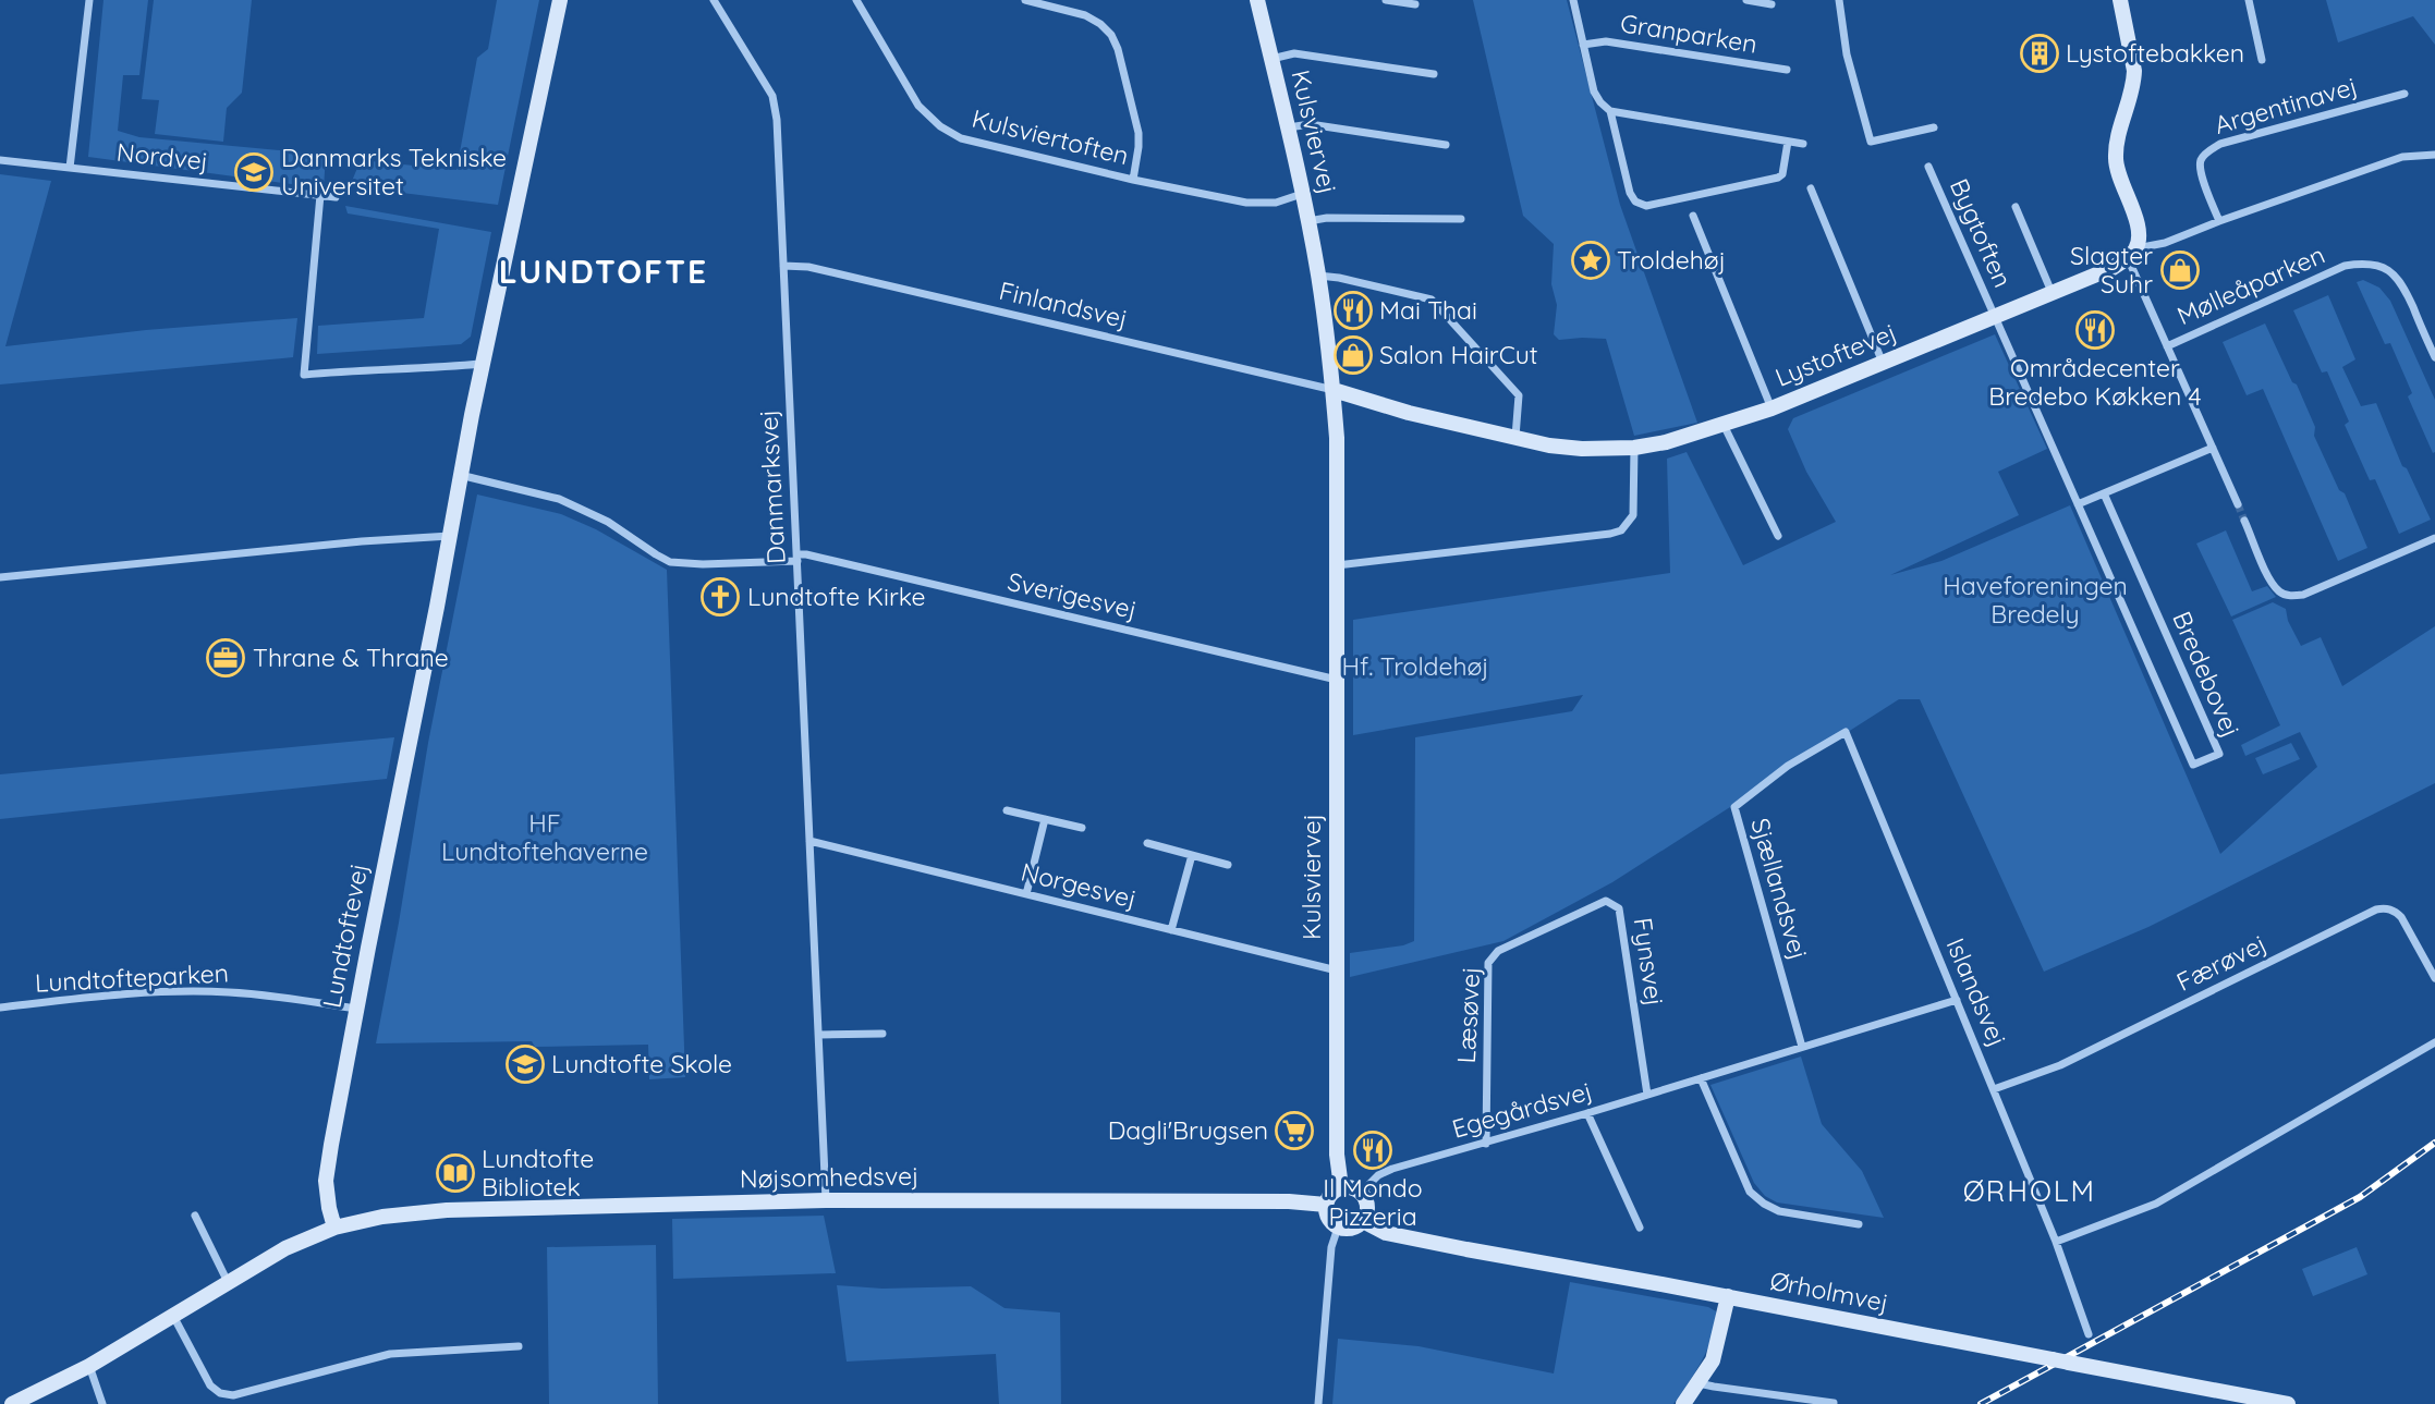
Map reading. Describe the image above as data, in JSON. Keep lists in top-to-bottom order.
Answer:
{
  "streets": {
    "street": [
      "Granparken",
      "Argentinavej",
      "Kulsviervej",
      "Kulsviertoften",
      "Nordvej",
      "Bygtoften",
      "Mølleåparken",
      "Finlandsvej",
      "Lystoftevej",
      "Danmarksvej",
      "Sverigesvej",
      "Bredebovej",
      "Norgesvej",
      "Sjællandsvej",
      "Lundtoftevej",
      "Fynsvej",
      "Færøvej",
      "Lundtofteparken",
      "Islandsvej",
      "Læsøvej",
      "Egegårdsvej",
      "Nøjsomhedsvej",
      "Ørholmvej"
    ]
  },
  "crossings": [
    ["Argentinavej", "Lystoftevej"],
    ["Kulsviervej", "Kulsviertoften"],
    ["Kulsviervej", "Finlandsvej"],
    ["Kulsviervej", "Lystoftevej"],
    ["Kulsviervej", "Sverigesvej"],
    ["Kulsviervej", "Norgesvej"],
    ["Kulsviervej", "Egegårdsvej"],
    ["Kulsviervej", "Nøjsomhedsvej"],
    ["Kulsviervej", "Ørholmvej"],
    ["Bygtoften", "Lystoftevej"],
    ["Bygtoften", "Bredebovej"],
    ["Mølleåparken", "Lystoftevej"],
    ["Finlandsvej", "Lystoftevej"],
    ["Finlandsvej", "Danmarksvej"],
    ["Lystoftevej", "Bredebovej"],
    ["Danmarksvej", "Sverigesvej"],
    ["Danmarksvej", "Norgesvej"],
    ["Danmarksvej", "Nøjsomhedsvej"],
    ["Sverigesvej", "Lundtoftevej"],
    ["Sjællandsvej", "Islandsvej"],
    ["Sjællandsvej", "Egegårdsvej"],
    ["Lundtoftevej", "Lundtofteparken"],
    ["Lundtoftevej", "Nøjsomhedsvej"],
    ["Fynsvej", "Læsøvej"],
    ["Fynsvej", "Egegårdsvej"],
    ["Færøvej", "Islandsvej"],
    ["Islandsvej", "Egegårdsvej"],
    ["Læsøvej", "Egegårdsvej"],
    ["Egegårdsvej", "Nøjsomhedsvej"],
    ["Egegårdsvej", "Ørholmvej"],
    ["Nøjsomhedsvej", "Ørholmvej"]
  ],
  "districts": ["LUNDTOFTE", "ØRHOLM"],
  "parks": ["Haveforeningen Bredely", "Hf. Troldehøj", "HF Lundtoftehaverne"],
  "places": {
    "building": ["Lystoftebakken"],
    "school or university": ["Danmarks Tekniske Universitet", "Lundtofte Skole"],
    "place": ["Troldehøj"],
    "shop": ["Slagter Suhr", "Salon HairCut"],
    "restaurant": ["Mai Thai", "Områdecenter Bredebo Køkken 4", "Il Mondo Pizzeria"],
    "church": ["Lundtofte Kirke"],
    "office": ["Thrane & Thrane"],
    "supermarket": ["Dagli'Brugsen"],
    "library": ["Lundtofte Bibliotek"]
  }
}
